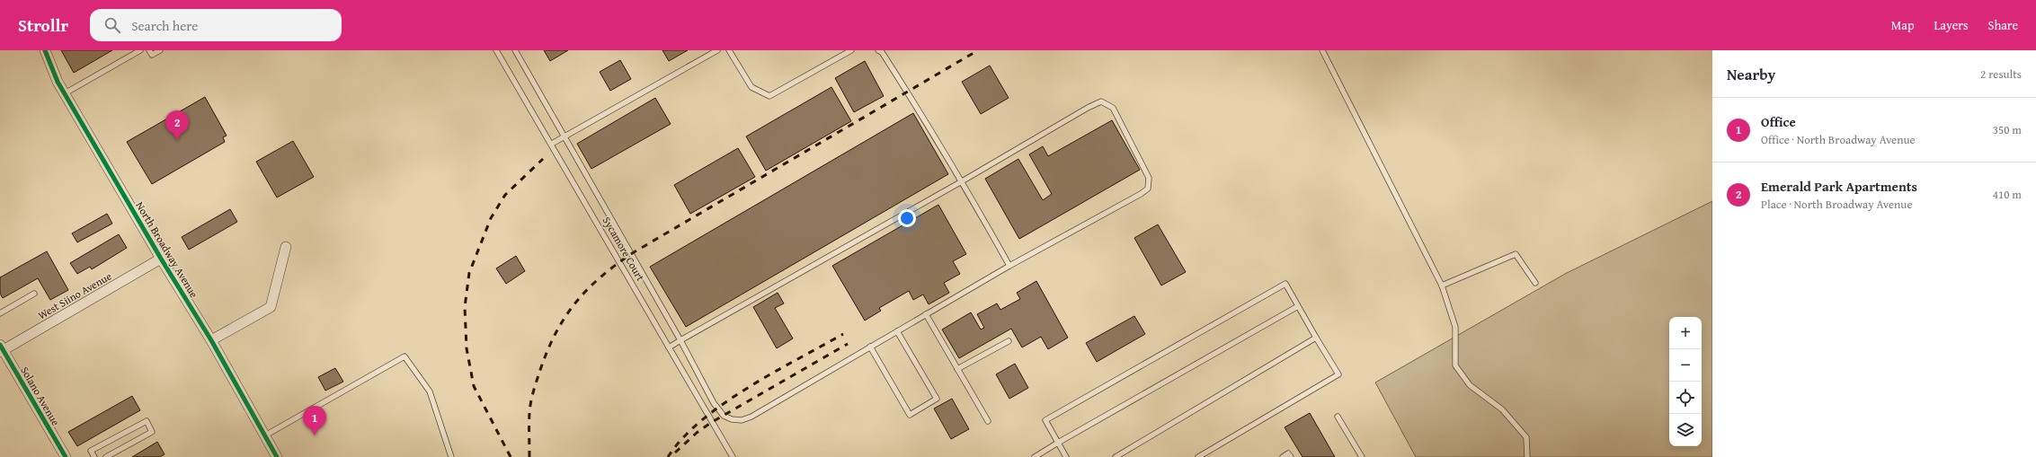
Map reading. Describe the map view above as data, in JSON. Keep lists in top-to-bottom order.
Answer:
{
  "streets": {
    "street": ["North Broadway Avenue", "West Siino Avenue", "Solano Avenue"],
    "lane": ["Sycamore Court"]
  },
  "crossings": [
    ["North Broadway Avenue", "West Siino Avenue"],
    ["West Siino Avenue", "Solano Avenue"]
  ],
  "page": {
    "header": "Strollr",
    "search": "Search here",
    "nav": ["Map", "Layers", "Share"],
    "heading": ["Nearby", "2 results"],
    "list": [
      {
        "mark": "1",
        "name": "Office",
        "note": "Office · North Broadway Avenue",
        "value": "350 m"
      },
      {
        "mark": "2",
        "name": "Emerald Park Apartments",
        "note": "Place · North Broadway Avenue",
        "value": "410 m"
      }
    ],
    "pins": ["2", "1"],
    "map_buttons": ["+", "−"]
  }
}
